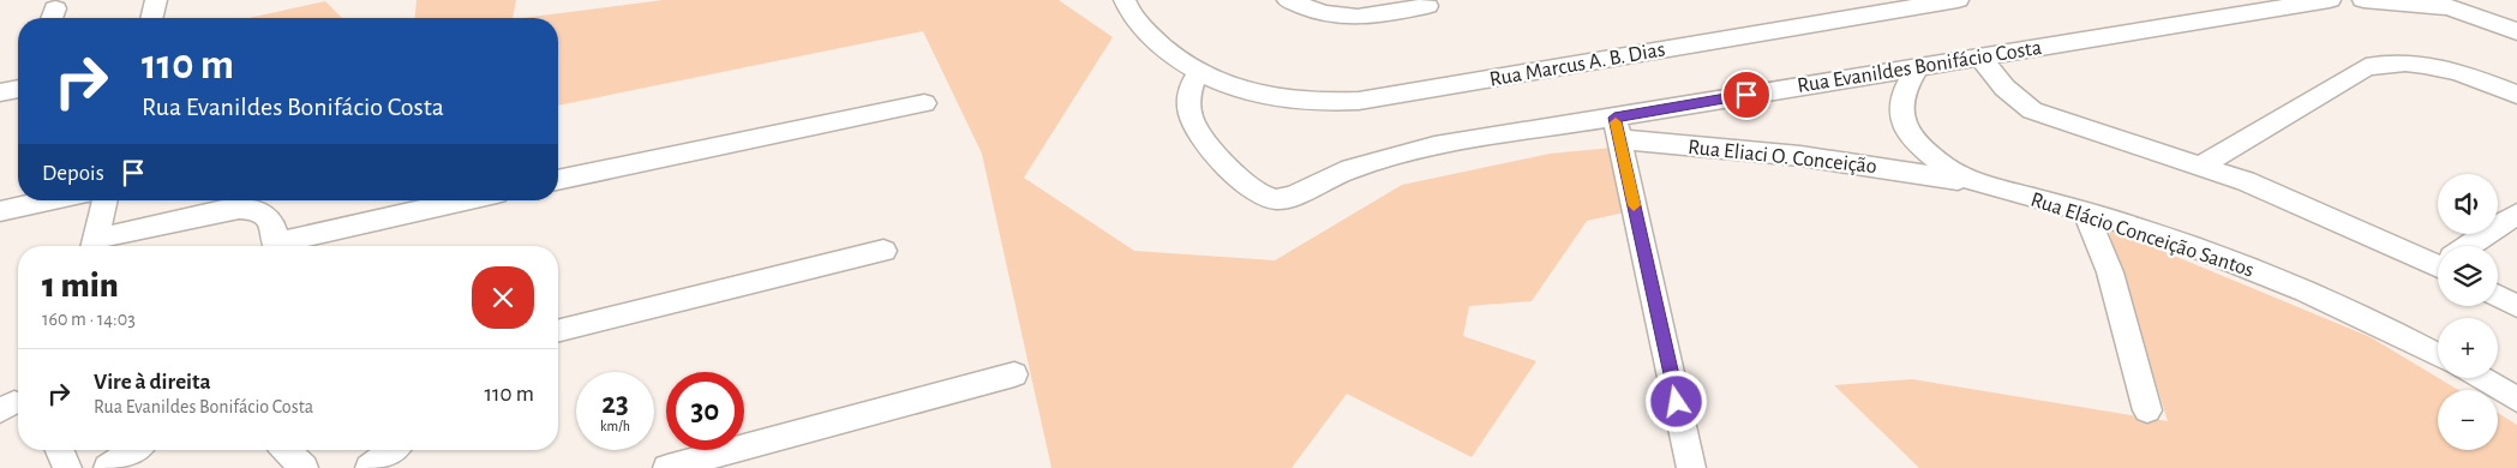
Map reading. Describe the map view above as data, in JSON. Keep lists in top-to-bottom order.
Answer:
{
  "streets": {
    "street": [
      "Rua Marcus A. B. Dias",
      "Rua Evanildes Bonifácio Costa",
      "Rua Eliaci O. Conceição",
      "Rua Elácio Conceição Santos"
    ]
  },
  "crossings": [
    ["Rua Marcus A. B. Dias", "Rua Evanildes Bonifácio Costa"],
    ["Rua Evanildes Bonifácio Costa", "Rua Eliaci O. Conceição"],
    ["Rua Evanildes Bonifácio Costa", "Rua Elácio Conceição Santos"],
    ["Rua Eliaci O. Conceição", "Rua Elácio Conceição Santos"]
  ],
  "page": {
    "turn": ["110 m", "Rua Evanildes Bonifácio Costa"],
    "then": "Depois",
    "map_buttons": ["+", "−"],
    "heading": ["1 min", "160 m · 14:03"],
    "list": [
      {
        "name": "Vire à direita",
        "note": "Rua Evanildes Bonifácio Costa",
        "value": "110 m"
      }
    ],
    "speed": "23 km/h",
    "limit": "30"
  }
}
